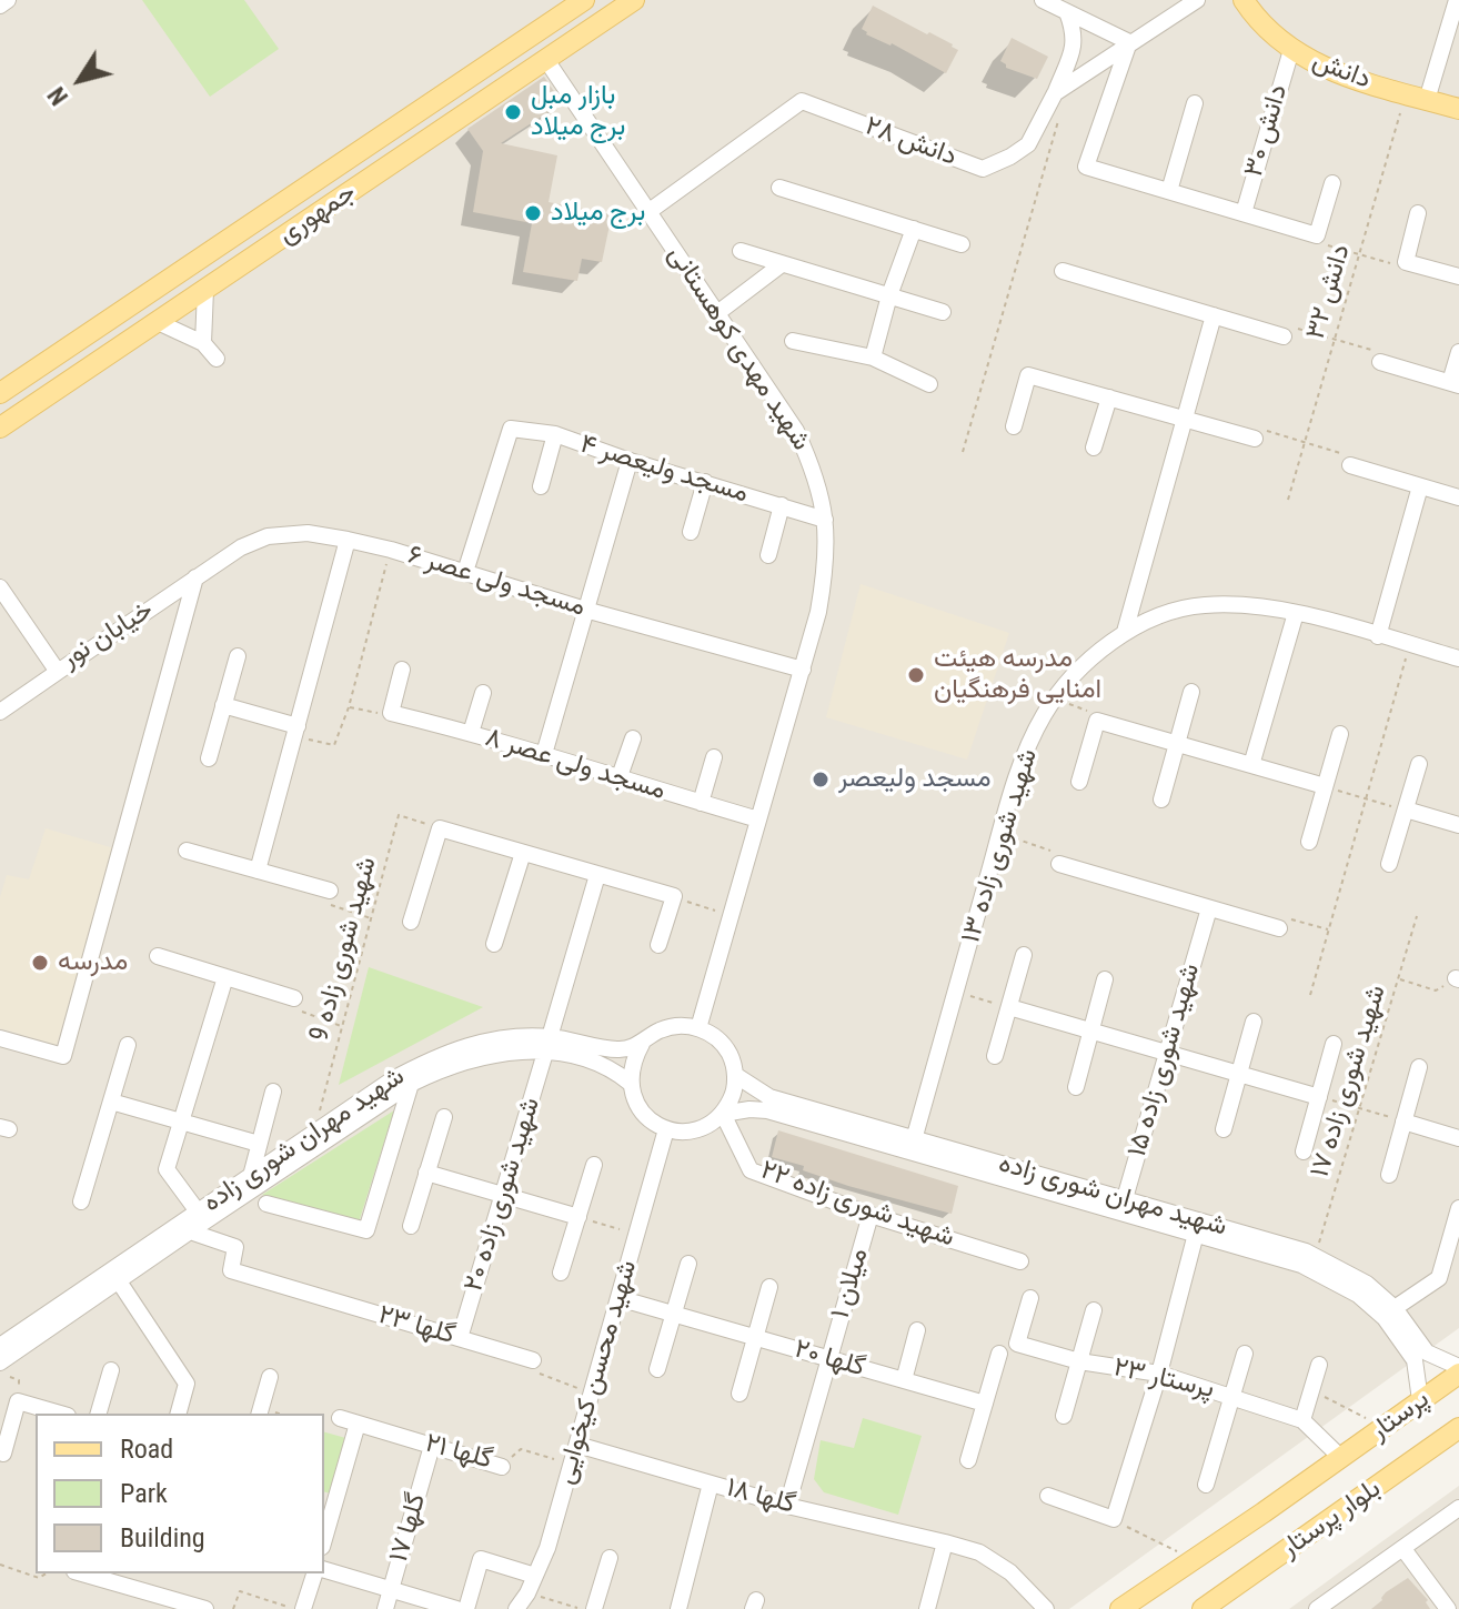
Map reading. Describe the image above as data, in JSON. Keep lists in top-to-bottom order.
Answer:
{
  "streets": {
    "main road": [
      "دانش",
      "جمهوری",
      "پرستار",
      "بلوار پرستار"
    ],
    "street": [
      "دانش ۳۰",
      "دانش ۲۸",
      "شهید مهدی کوهستانی",
      "مسجد ولیعصر ۴",
      "مسجد ولی عصر ۶",
      "خیابان نور",
      "مسجد ولی عصر ۸",
      "شهید شوری زاده ۱۳",
      "شهید شوری زاده ۱۵",
      "شهید مهران شوری زاده",
      "شهید شوری زاده ۲۰",
      "شهید شوری زاده ۲۲",
      "میلان ۱",
      "گلها ۲۳",
      "گلها ۲۰",
      "شهید محسن کیخوایی",
      "پرستار ۲۳",
      "گلها ۲۱",
      "گلها ۱۸",
      "گلها ۱۷"
    ],
    "path": ["دانش ۳۲", "شهید شوری زاده 9", "شهید شوری زاده ۱۷"]
  },
  "crossings": [
    ["دانش", "دانش ۳۰"],
    ["دانش", "دانش ۳۲"],
    ["دانش ۲۸", "شهید مهدی کوهستانی"],
    ["جمهوری", "شهید مهدی کوهستانی"],
    ["شهید مهدی کوهستانی", "مسجد ولیعصر ۴"],
    ["شهید مهدی کوهستانی", "مسجد ولی عصر ۶"],
    ["شهید مهدی کوهستانی", "مسجد ولی عصر ۸"],
    ["شهید مهدی کوهستانی", "شهید مهران شوری زاده"],
    ["شهید مهدی کوهستانی", "شهید شوری زاده ۲۲"],
    ["شهید مهدی کوهستانی", "شهید محسن کیخوایی"],
    ["مسجد ولی عصر ۶", "خیابان نور"],
    ["شهید شوری زاده ۱۳", "شهید مهران شوری زاده"],
    ["شهید شوری زاده 9", "شهید مهران شوری زاده"],
    ["شهید شوری زاده ۱۵", "شهید مهران شوری زاده"],
    ["شهید شوری زاده ۱۷", "شهید مهران شوری زاده"],
    ["شهید مهران شوری زاده", "شهید شوری زاده ۲۰"],
    ["شهید مهران شوری زاده", "شهید شوری زاده ۲۲"],
    ["شهید مهران شوری زاده", "گلها ۲۳"],
    ["شهید مهران شوری زاده", "شهید محسن کیخوایی"],
    ["شهید مهران شوری زاده", "پرستار"],
    ["شهید شوری زاده ۲۰", "گلها ۲۳"],
    ["شهید شوری زاده ۲۲", "میلان ۱"],
    ["شهید شوری زاده ۲۲", "شهید محسن کیخوایی"],
    ["میلان ۱", "گلها ۲۰"],
    ["میلان ۱", "گلها ۱۸"],
    ["گلها ۲۰", "شهید محسن کیخوایی"],
    ["شهید محسن کیخوایی", "گلها ۲۱"],
    ["شهید محسن کیخوایی", "گلها ۱۸"],
    ["پرستار ۲۳", "پرستار"],
    ["پرستار ۲۳", "بلوار پرستار"],
    ["پرستار", "بلوار پرستار"],
    ["گلها ۲۱", "گلها ۱۷"]
  ],
  "places": [
    "بازار مبل برج میلاد",
    "برج میلاد",
    "مدرسه هیئت امنایی فرهنگیان",
    "مسجد ولیعصر",
    "مدرسه"
  ],
  "legend": ["Road", "Park", "Building"],
  "north": "bottom left"
}
